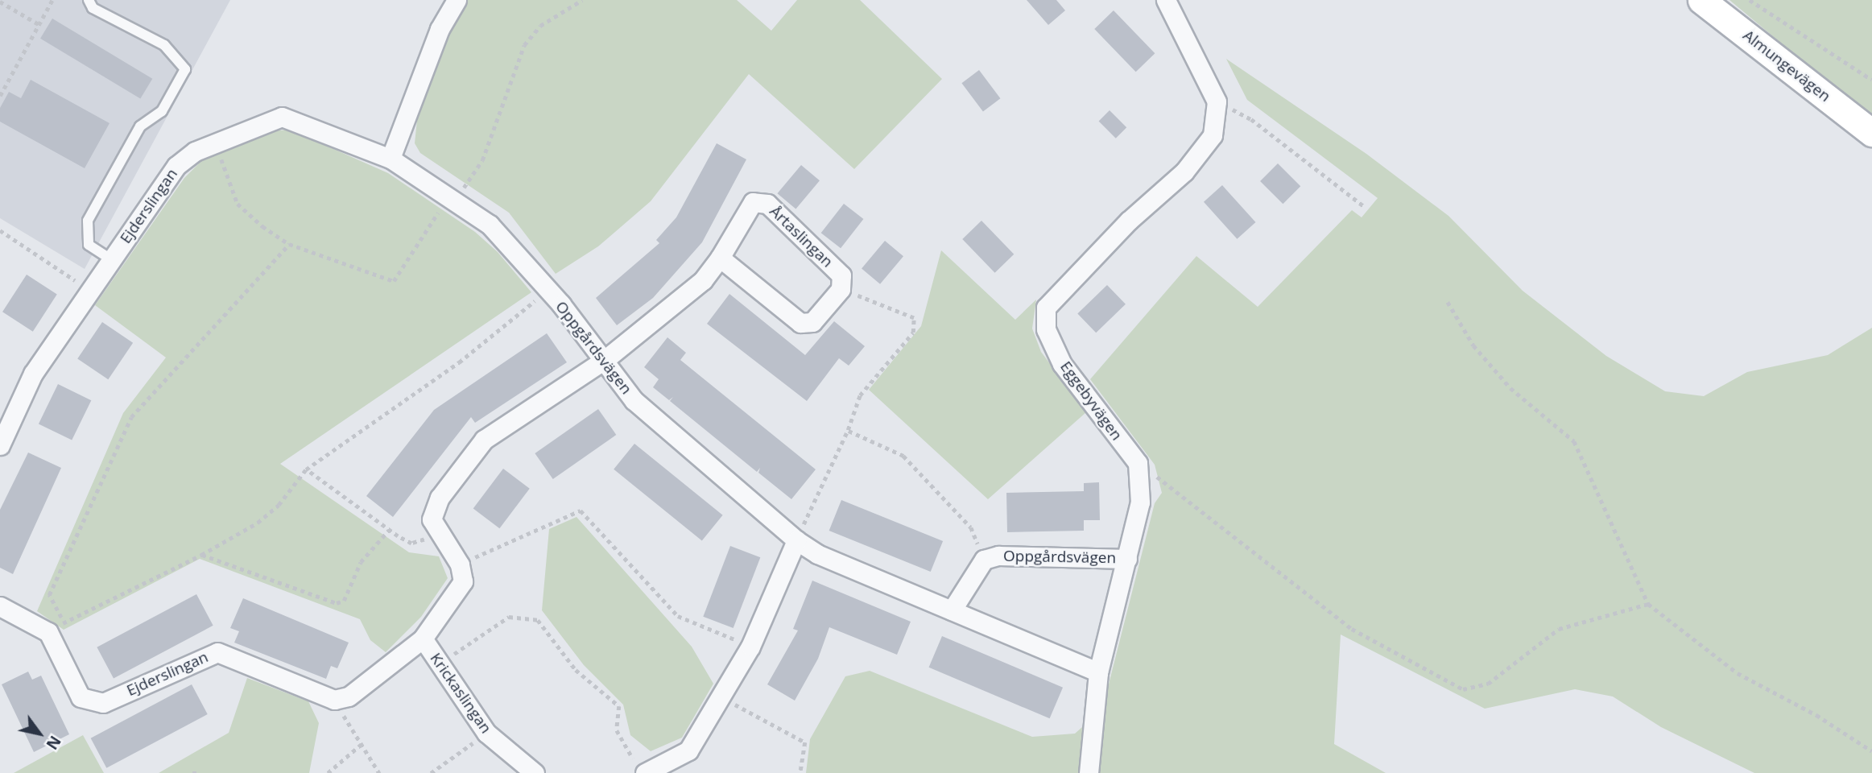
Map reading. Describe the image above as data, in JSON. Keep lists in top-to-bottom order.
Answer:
{
  "streets": {
    "street": [
      "Almungevägen",
      "Ejderslingan",
      "Årtaslingan",
      "Oppgårdsvägen",
      "Eggebyvägen",
      "Krickaslingan"
    ]
  },
  "crossings": [
    ["Ejderslingan", "Oppgårdsvägen"],
    ["Årtaslingan", "Oppgårdsvägen"]
  ],
  "north": "bottom right"
}
